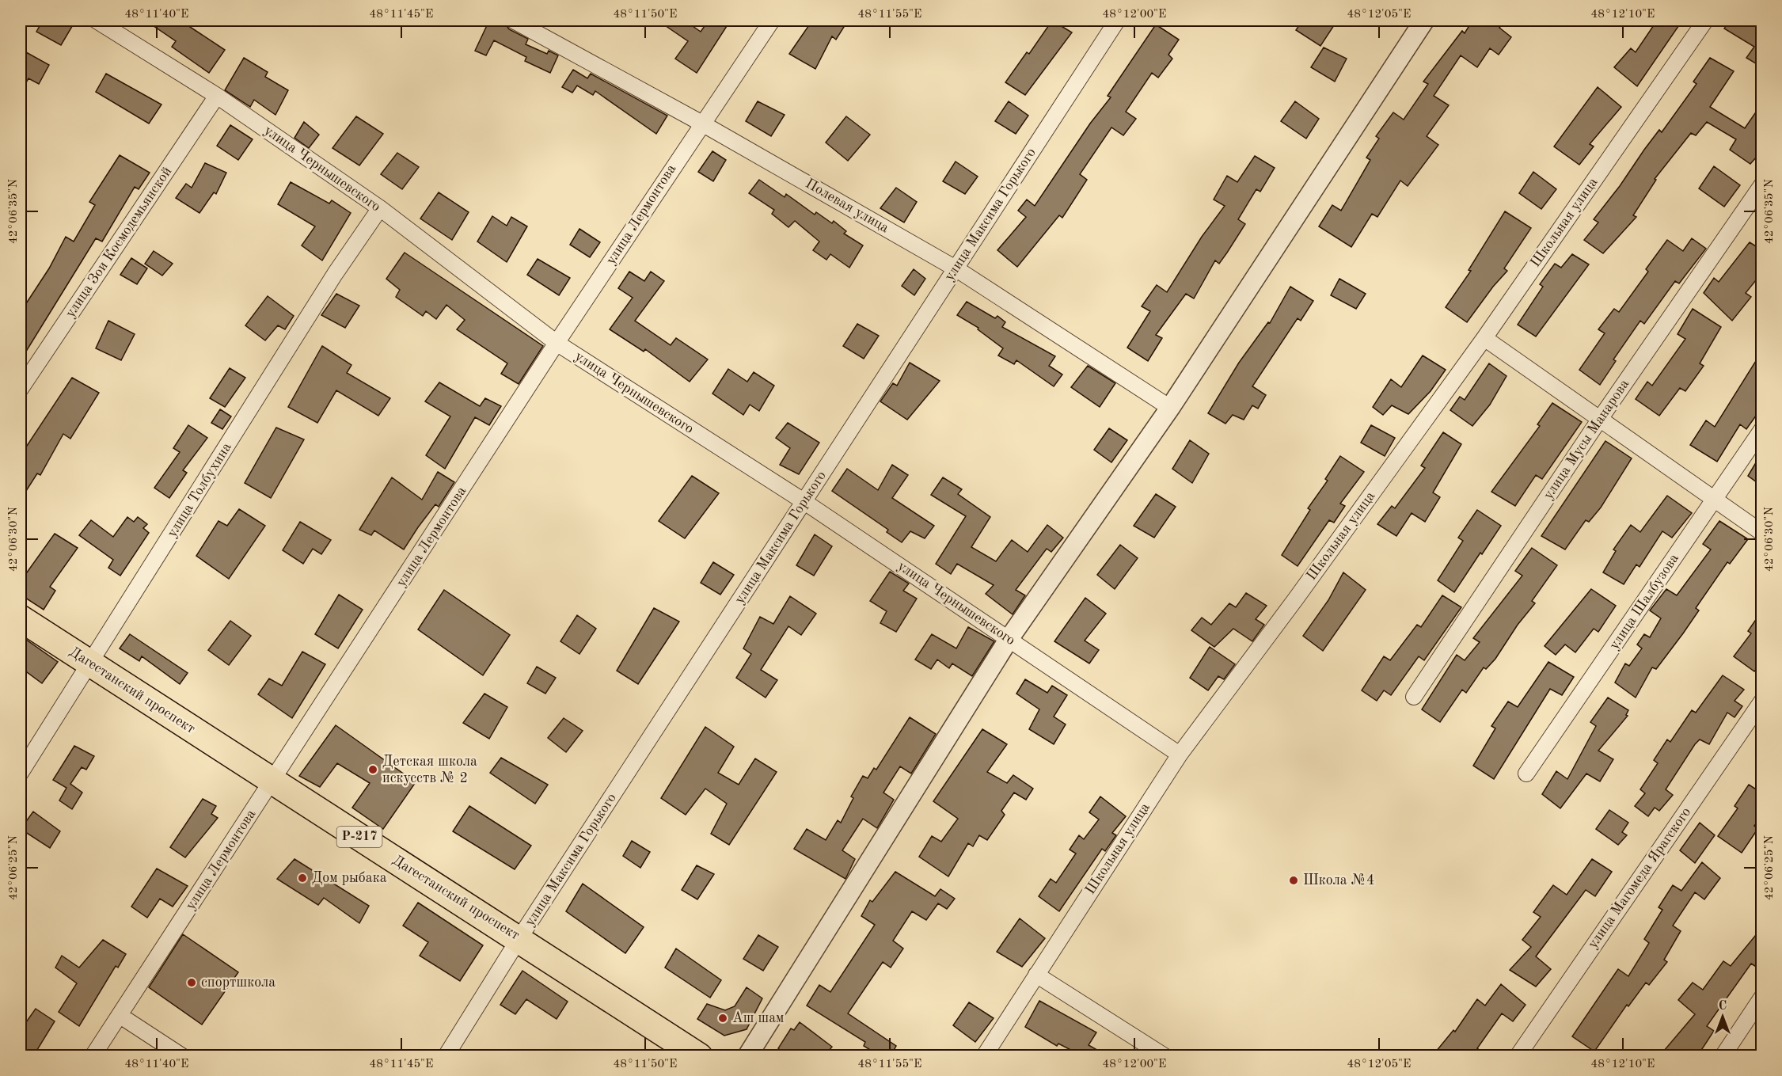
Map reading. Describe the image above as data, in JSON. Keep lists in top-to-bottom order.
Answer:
{
  "streets": {
    "highway": ["Дагестанский проспект", "Р-217"],
    "street": [
      "улица Чернышевского",
      "Полевая улица",
      "улица Лермонтова",
      "улица Максима Горького",
      "Школьная улица",
      "улица Зои Космодемьянской",
      "улица Мусы Манарова",
      "улица Толбухина",
      "улица Шалбузова",
      "улица Магомеда Ярагского"
    ]
  },
  "crossings": [
    ["улица Чернышевского", "улица Лермонтова"],
    ["улица Чернышевского", "улица Максима Горького"],
    ["улица Чернышевского", "Школьная улица"],
    ["улица Чернышевского", "улица Зои Космодемьянской"],
    ["улица Чернышевского", "улица Толбухина"],
    ["Полевая улица", "улица Лермонтова"],
    ["Полевая улица", "улица Максима Горького"],
    ["улица Лермонтова", "Дагестанский проспект"],
    ["улица Максима Горького", "Дагестанский проспект"],
    ["улица Толбухина", "Дагестанский проспект"]
  ],
  "places": [
    "Детская школа искусств № 2",
    "Дом рыбака",
    "Школа №4",
    "спортшкола",
    "Аш шам"
  ],
  "north": "top",
  "coordinates": [
    "48°11'40\"E",
    "48°11'45\"E",
    "48°11'50\"E",
    "48°11'55\"E",
    "48°12'00\"E",
    "48°12'05\"E",
    "48°12'10\"E",
    "42°06'35\"N",
    "42°06'30\"N",
    "42°06'25\"N"
  ]
}
